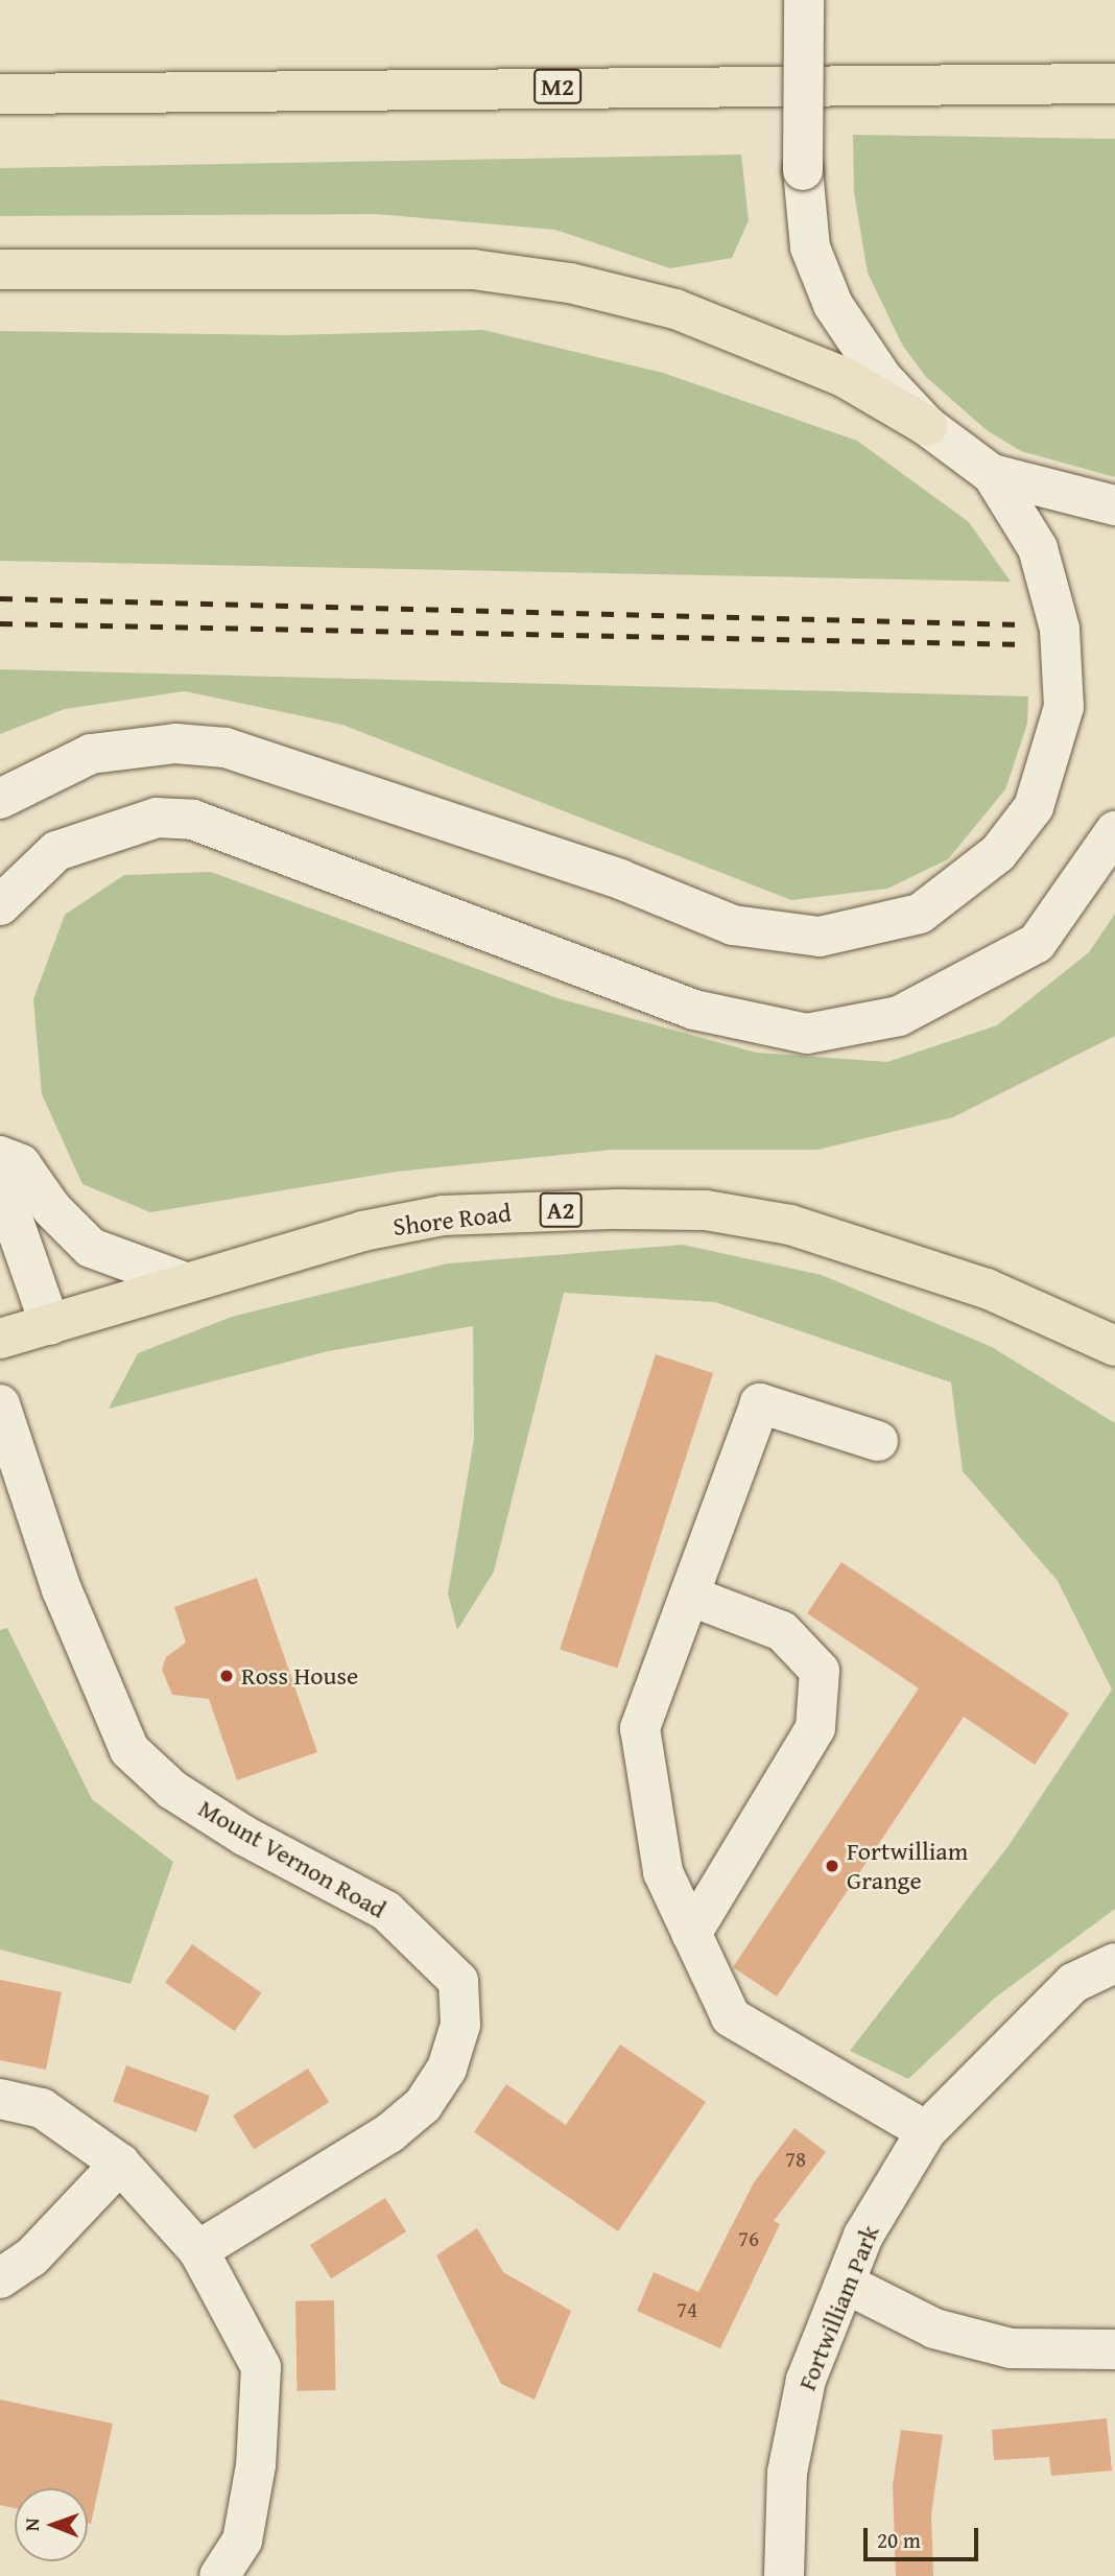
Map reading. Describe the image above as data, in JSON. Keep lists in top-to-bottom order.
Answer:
{
  "streets": {
    "main road": ["M2", "A2", "Shore Road"],
    "street": ["Mount Vernon Road", "Fortwilliam Park"]
  },
  "places": ["Ross House", "Fortwilliam Grange"],
  "house_numbers": ["78", "76", "74"],
  "scale_bar": "20 m",
  "north": "left"
}
